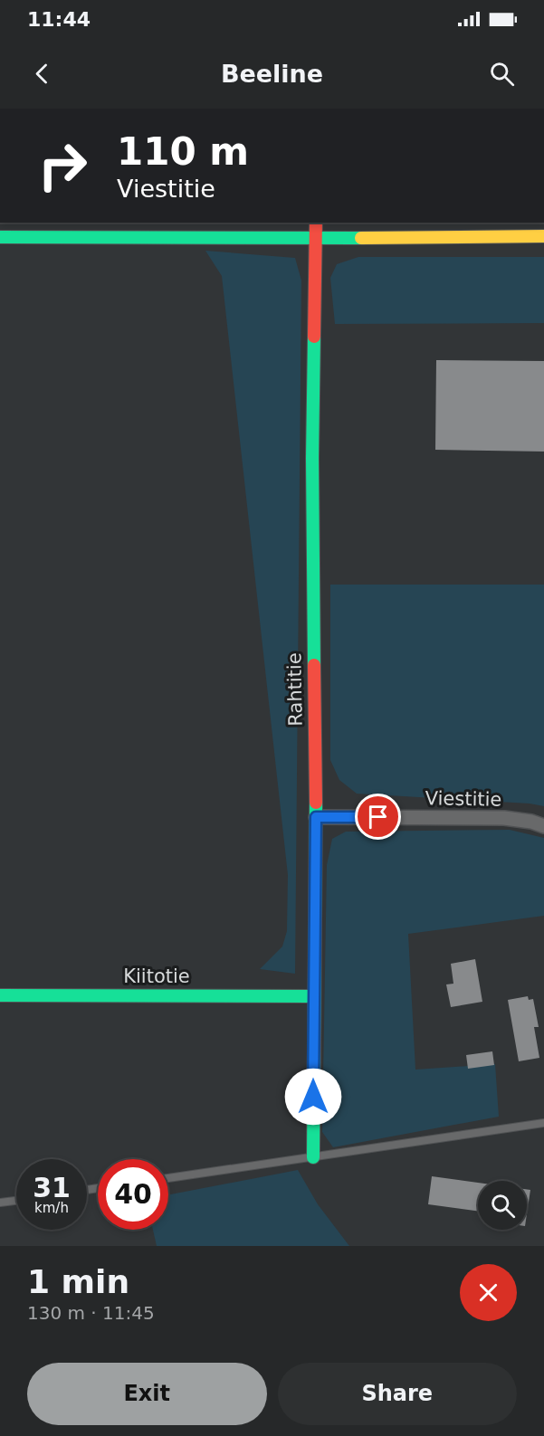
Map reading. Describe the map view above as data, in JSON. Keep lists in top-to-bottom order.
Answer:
{
  "streets": {
    "street": ["Rahtitie", "Viestitie", "Kiitotie"]
  },
  "crossings": [
    ["Rahtitie", "Viestitie"],
    ["Rahtitie", "Kiitotie"]
  ],
  "page": {
    "status": "11:44",
    "header": "Beeline",
    "turn": ["110 m", "Viestitie"],
    "speed": "31 km/h",
    "limit": "40",
    "heading": ["1 min", "130 m · 11:45"],
    "buttons": ["Exit", "Share"]
  }
}
